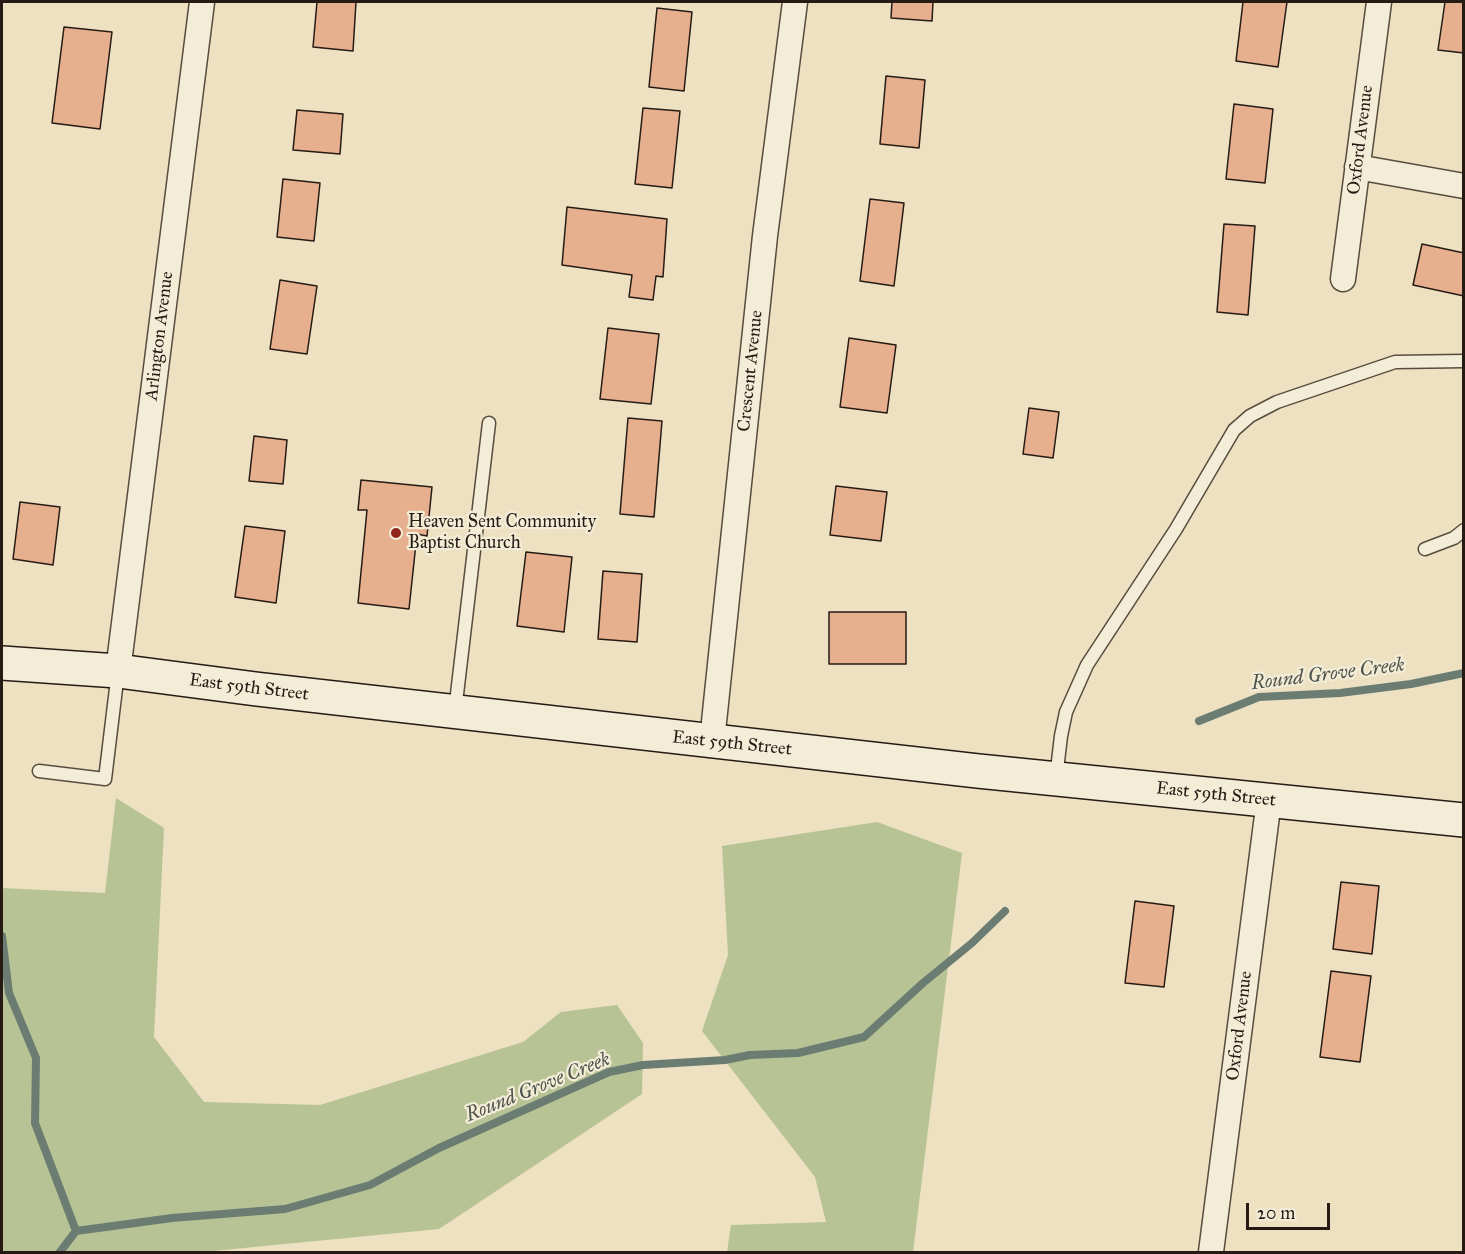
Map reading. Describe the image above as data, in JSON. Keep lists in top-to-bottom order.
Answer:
{
  "streets": {
    "street": [
      "Oxford Avenue",
      "Arlington Avenue",
      "Crescent Avenue",
      "East 59th Street"
    ]
  },
  "crossings": [
    ["Oxford Avenue", "East 59th Street"],
    ["Arlington Avenue", "East 59th Street"],
    ["Crescent Avenue", "East 59th Street"]
  ],
  "water": ["Round Grove Creek"],
  "places": ["Heaven Sent Community Baptist Church"],
  "scale_bar": "20 m"
}
